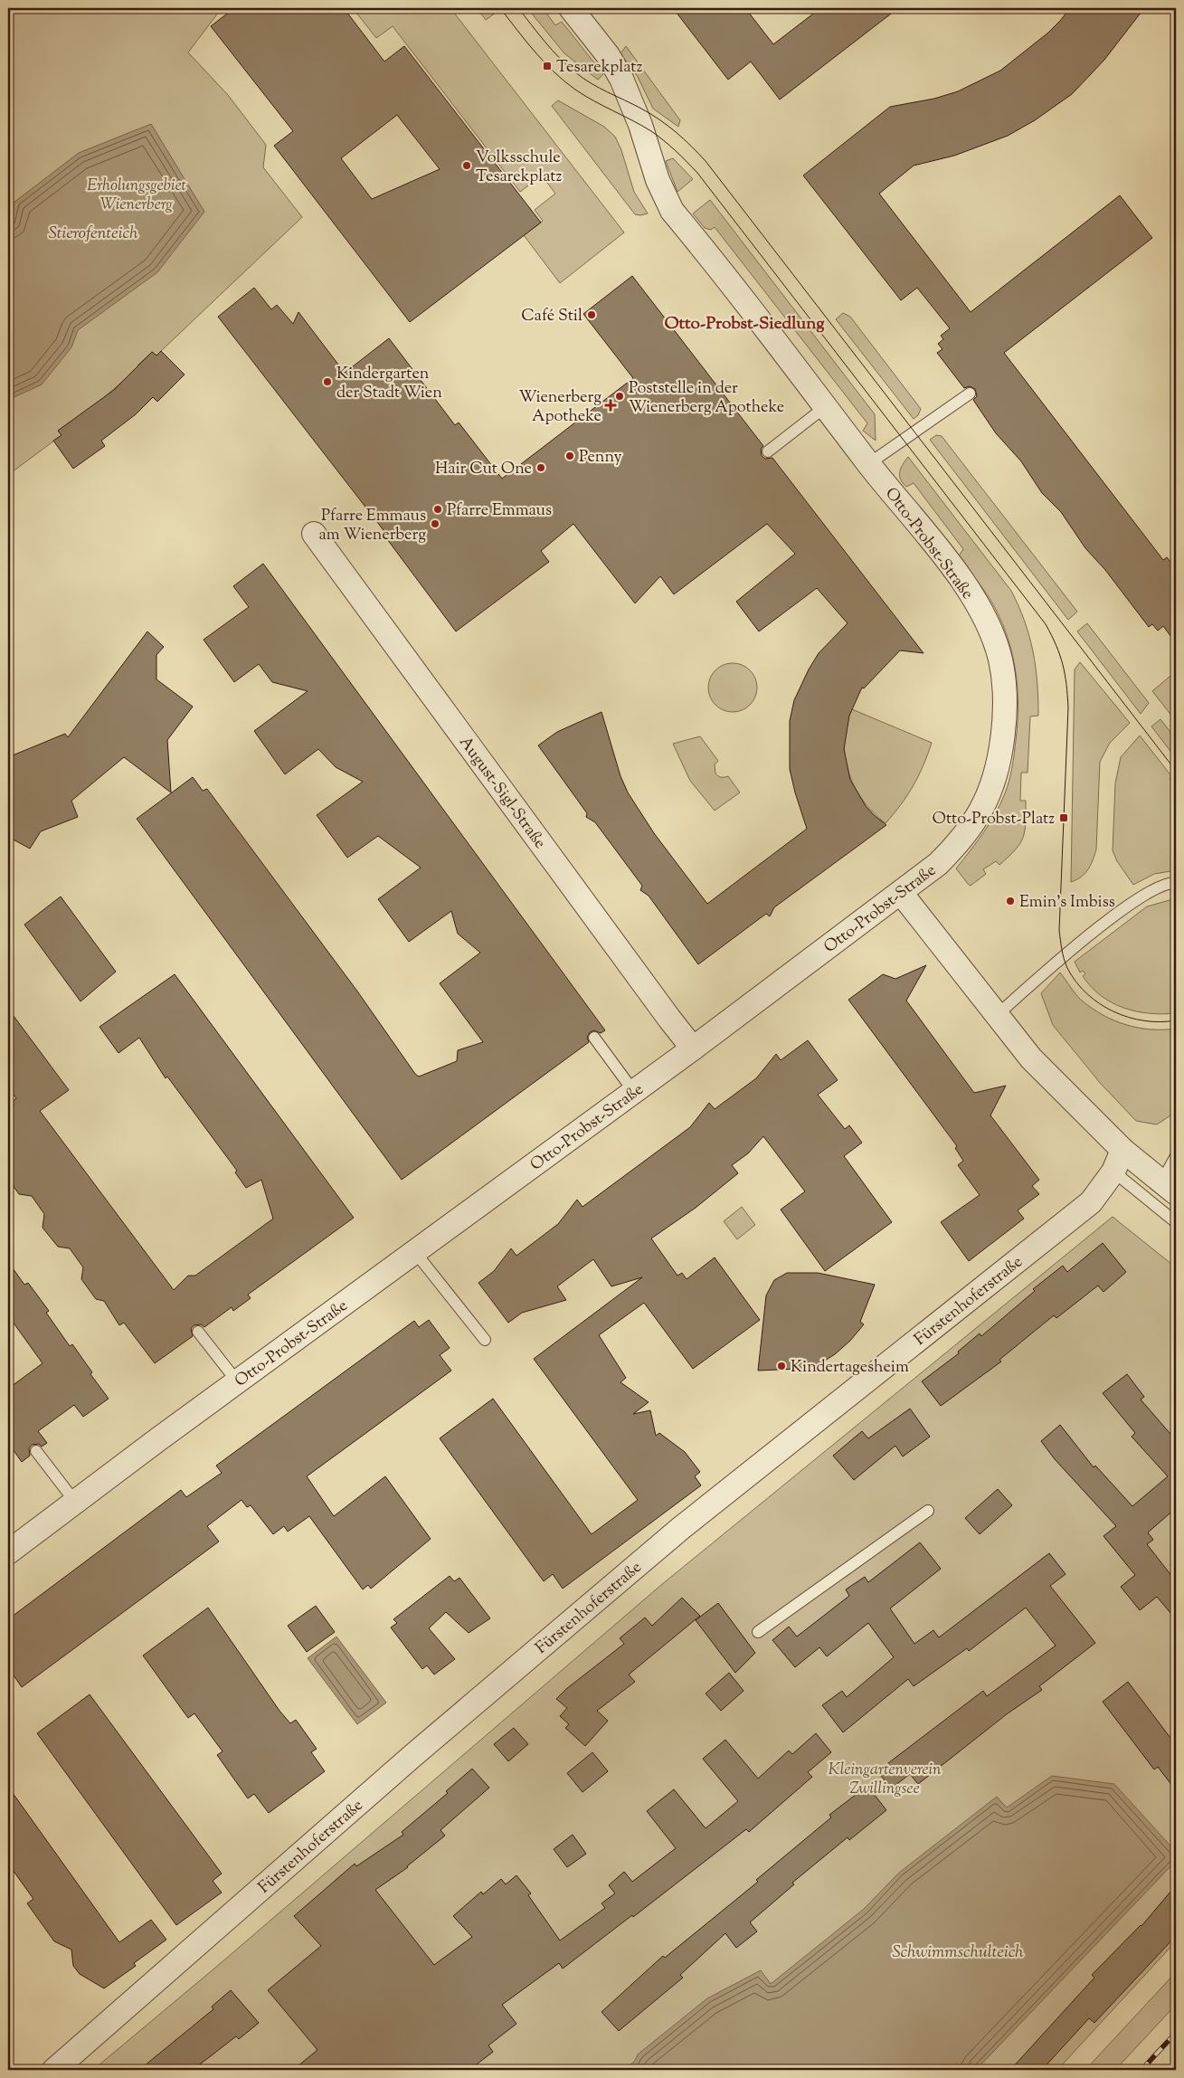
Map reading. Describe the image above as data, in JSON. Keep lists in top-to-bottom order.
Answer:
{
  "streets": {
    "street": ["Otto-Probst-Straße", "August-Sigl-Straße", "Fürstenhoferstraße"]
  },
  "crossings": [
    ["Otto-Probst-Straße", "August-Sigl-Straße"]
  ],
  "districts": ["Otto-Probst-Siedlung"],
  "water": ["Stierofenteich", "Schwimmschulteich"],
  "parks": ["Erholungsgebiet Wienerberg", "Kleingartenverein Zwillingsee"],
  "places": {
    "transit": ["Tesarekplatz", "Otto-Probst-Platz"],
    "other": [
      "Volksschule Tesarekplatz",
      "Café Stil",
      "Kindergarten der Stadt Wien",
      "Poststelle in der Wienerberg Apotheke",
      "Penny",
      "Hair Cut One",
      "Pfarre Emmaus",
      "Pfarre Emmaus am Wienerberg",
      "Emin's Imbiss",
      "Kindertagesheim"
    ],
    "health": ["Wienerberg Apotheke"]
  }
}
